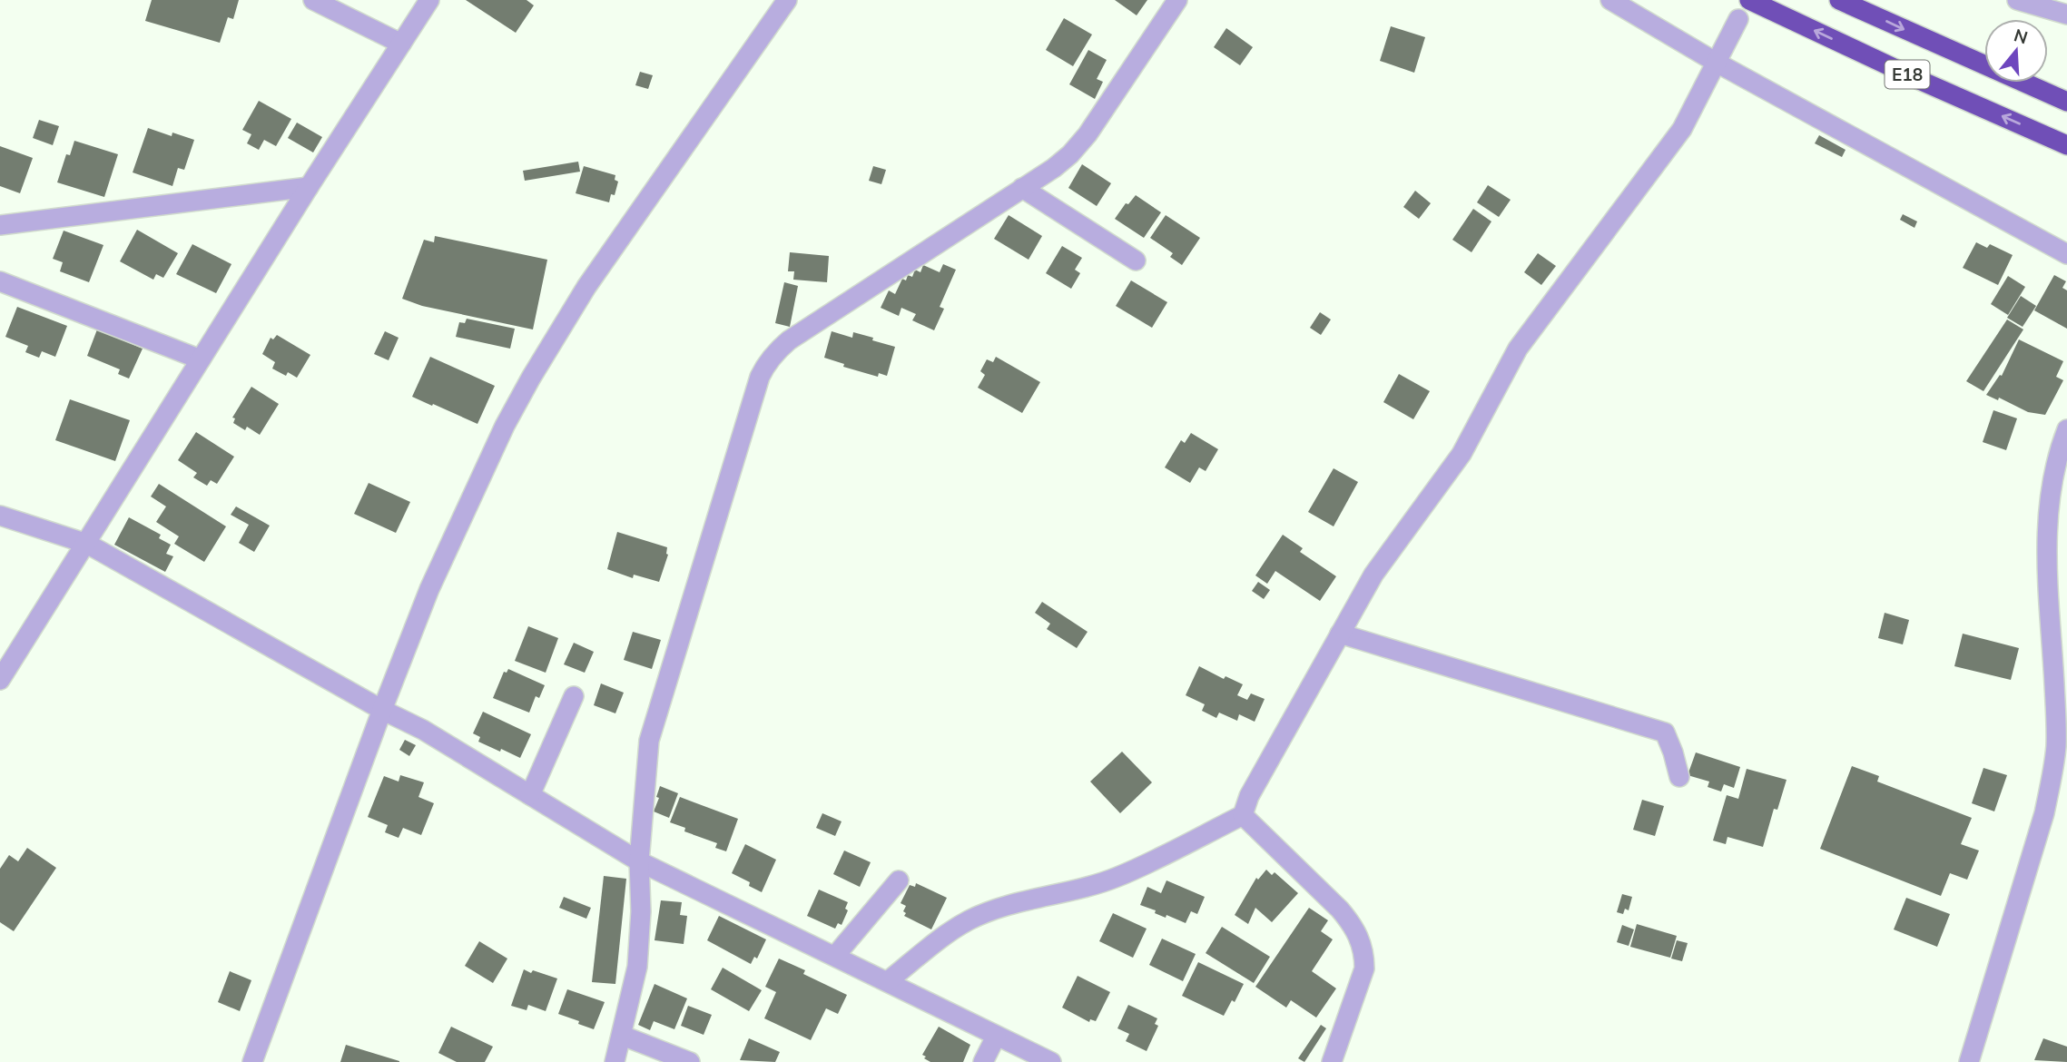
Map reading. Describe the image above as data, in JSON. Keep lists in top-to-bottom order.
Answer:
{
  "streets": {
    "highway": ["E18"]
  },
  "north": "top"
}
